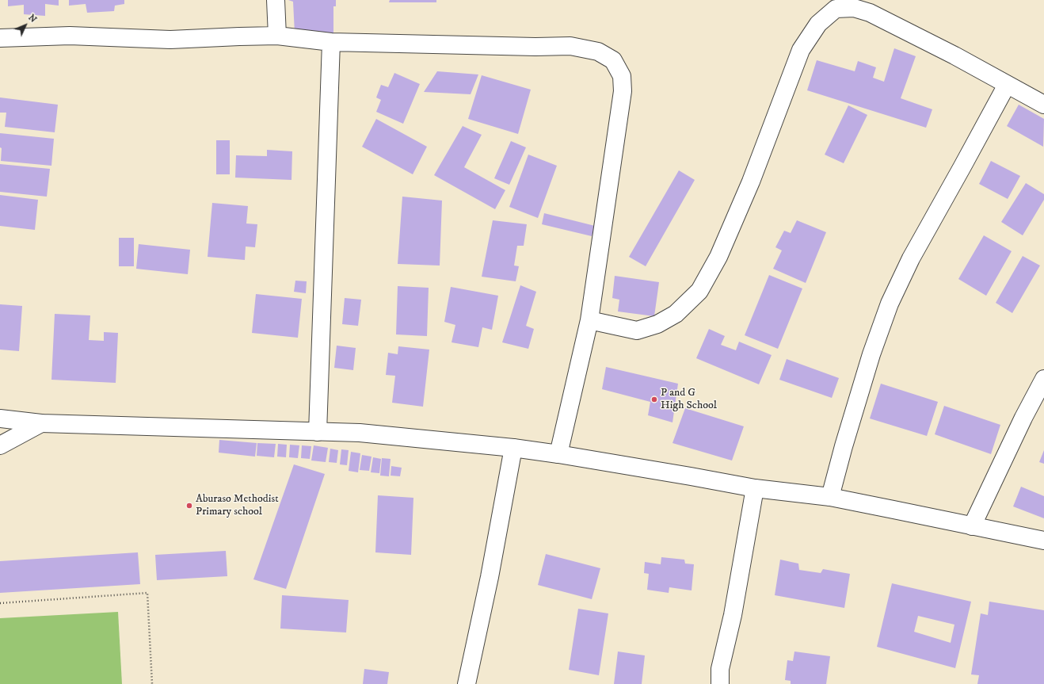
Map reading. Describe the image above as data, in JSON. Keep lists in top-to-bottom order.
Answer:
{
  "places": ["P and G High School", "Aburaso Methodist Primary school"],
  "north": "top right"
}
